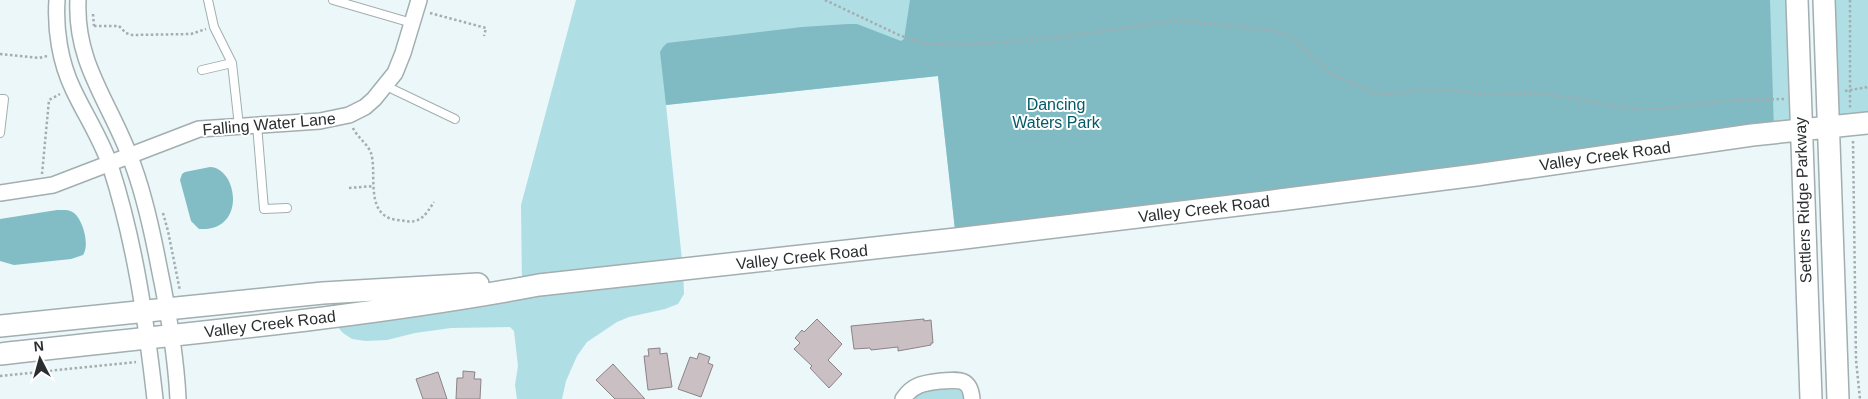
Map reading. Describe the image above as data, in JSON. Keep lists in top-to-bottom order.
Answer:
{
  "streets": {
    "main road": ["Valley Creek Road", "Settlers Ridge Parkway"],
    "street": ["Falling Water Lane"]
  },
  "crossings": [
    ["Valley Creek Road", "Settlers Ridge Parkway"]
  ],
  "parks": ["Dancing Waters Park"],
  "north": "top"
}
